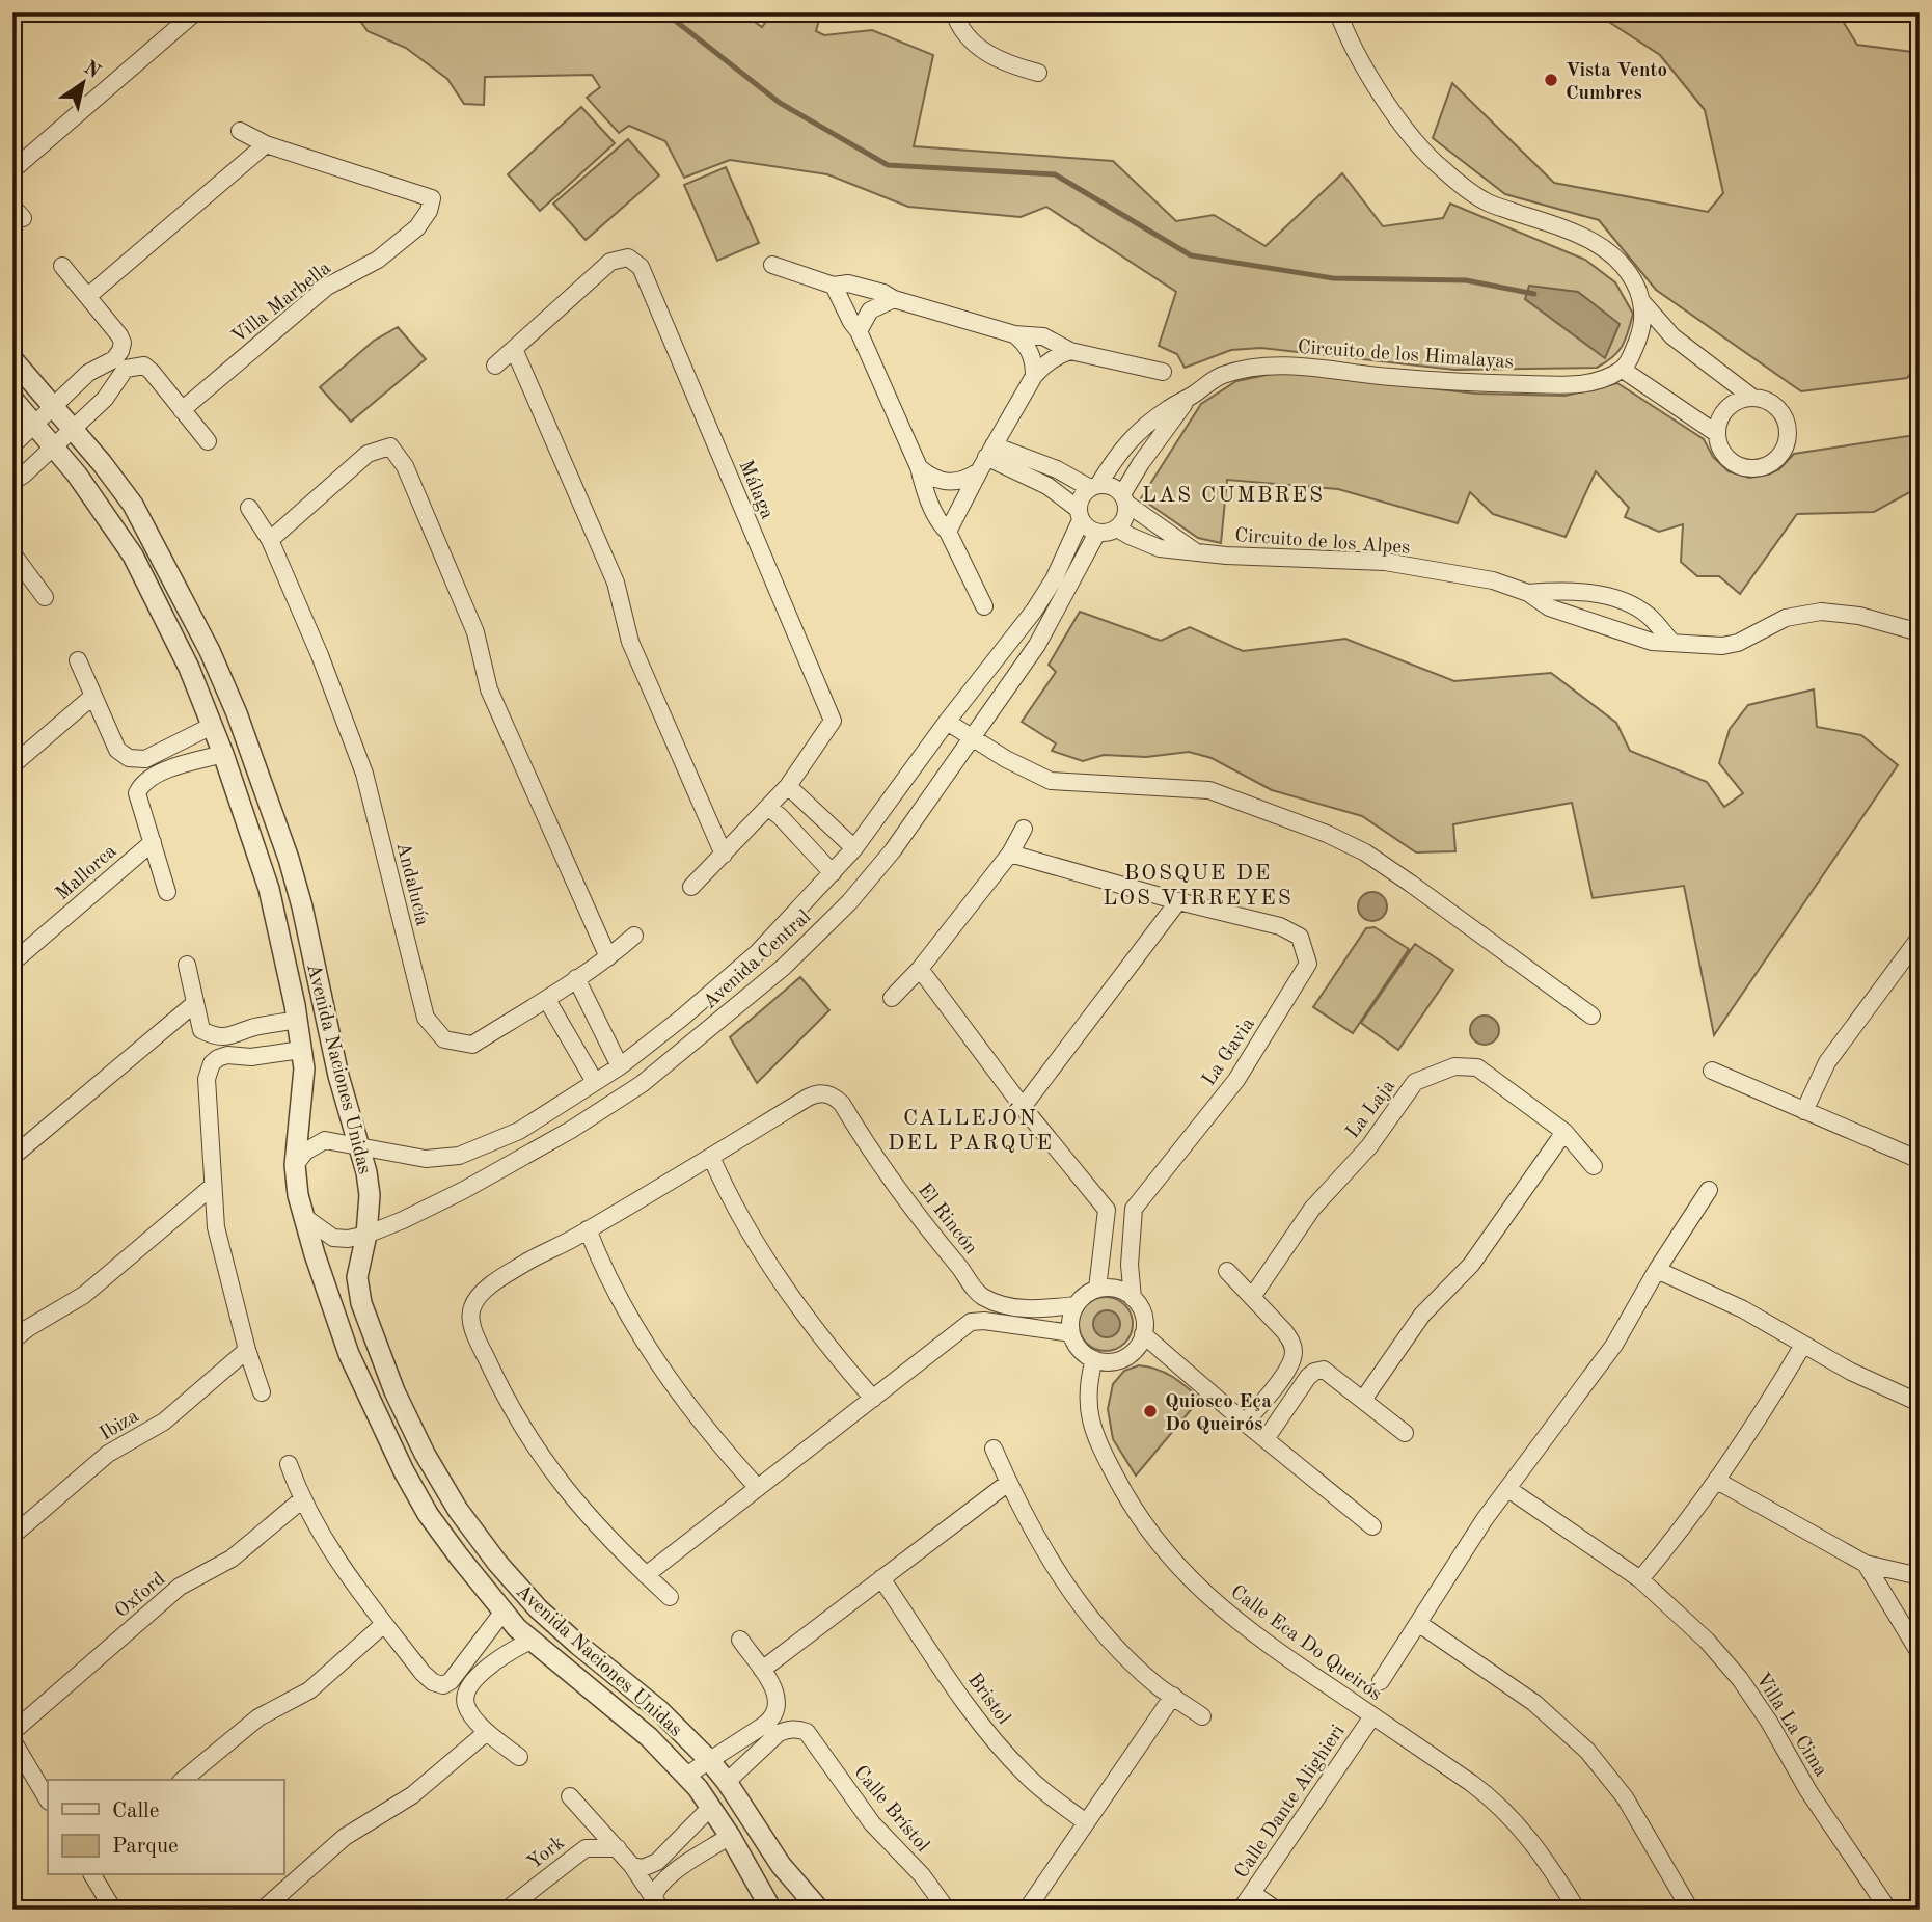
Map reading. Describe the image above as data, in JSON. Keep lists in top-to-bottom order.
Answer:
{
  "streets": {
    "street": [
      "Villa Marbella",
      "Circuito de los Himalayas",
      "Málaga",
      "Circuito de los Alpes",
      "Mallorca",
      "Andalucía",
      "Avenida Central",
      "La Gavia",
      "Avenida Naciones Unidas",
      "La Laja",
      "El Rincón",
      "Ibiza",
      "Oxford",
      "Calle Eca Do Queirós",
      "Bristol",
      "Villa La Cima",
      "Calle Dante Alighieri",
      "Calle Brístol",
      "York"
    ]
  },
  "crossings": [
    ["Circuito de los Himalayas", "Circuito de los Alpes"],
    ["Circuito de los Himalayas", "Avenida Central"],
    ["Circuito de los Alpes", "Avenida Central"],
    ["Avenida Central", "Avenida Naciones Unidas"],
    ["La Gavia", "El Rincón"],
    ["La Gavia", "Calle Eca Do Queirós"],
    ["Avenida Naciones Unidas", "Calle Brístol"],
    ["El Rincón", "Calle Eca Do Queirós"],
    ["Calle Eca Do Queirós", "Calle Dante Alighieri"]
  ],
  "districts": ["LAS CUMBRES", "BOSQUE DE LOS VIRREYES", "CALLEJÓN DEL PARQUE"],
  "places": ["Vista Vento Cumbres", "Quiosco Eça Do Queirós"],
  "legend": ["Calle", "Parque"],
  "north": "top right"
}
